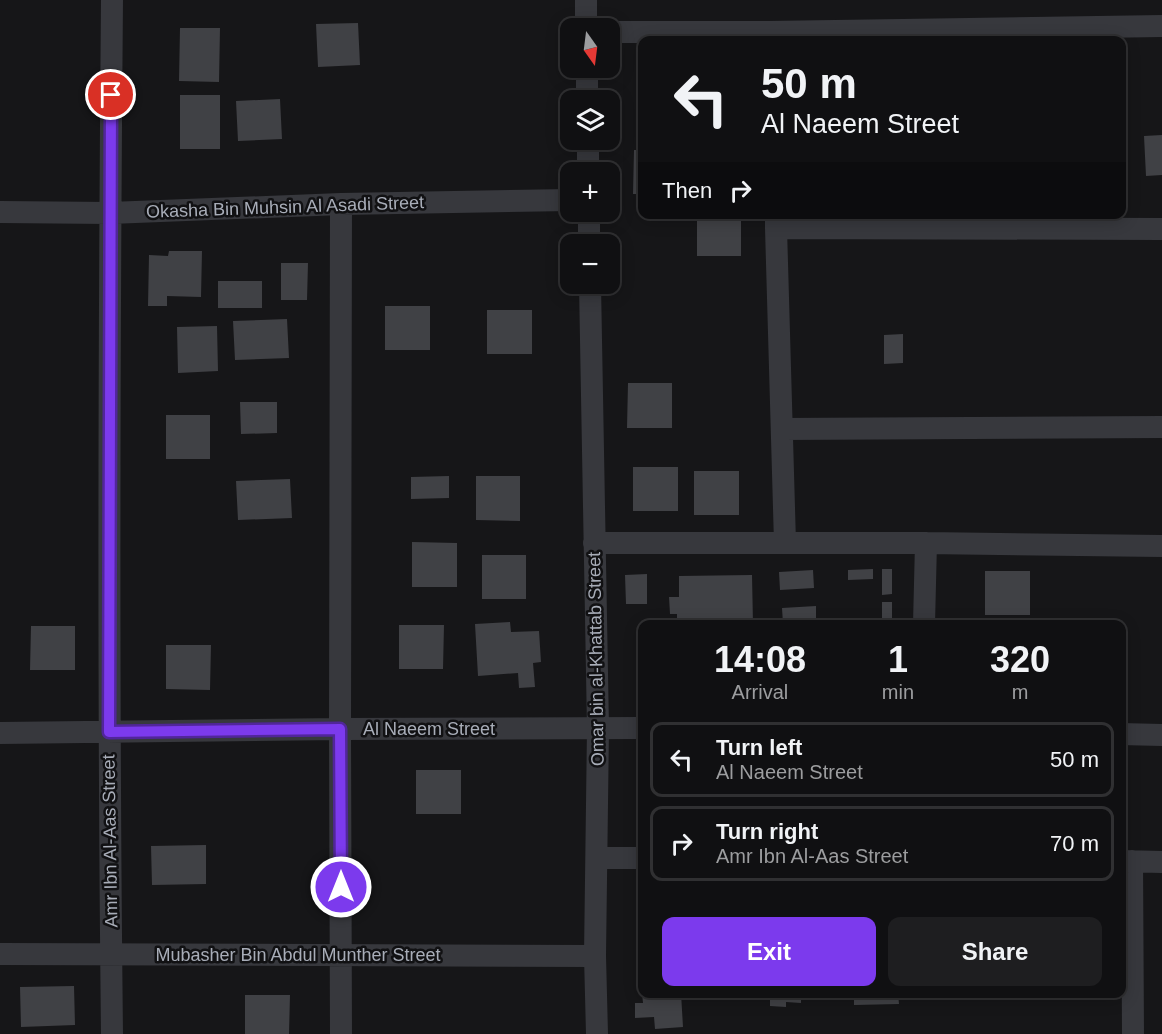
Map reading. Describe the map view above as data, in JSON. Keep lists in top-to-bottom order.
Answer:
{
  "streets": {
    "street": [
      "Okasha Bin Muhsin Al Asadi Street",
      "Omar bin al-Khattab Street",
      "Al Naeem Street",
      "Amr Ibn Al-Aas Street",
      "Mubasher Bin Abdul Munther Street"
    ]
  },
  "crossings": [
    ["Okasha Bin Muhsin Al Asadi Street", "Amr Ibn Al-Aas Street"],
    ["Omar bin al-Khattab Street", "Al Naeem Street"],
    ["Omar bin al-Khattab Street", "Mubasher Bin Abdul Munther Street"],
    ["Al Naeem Street", "Amr Ibn Al-Aas Street"],
    ["Amr Ibn Al-Aas Street", "Mubasher Bin Abdul Munther Street"]
  ],
  "north": "bottom",
  "page": {
    "map_buttons": ["+", "−"],
    "turn": ["50 m", "Al Naeem Street"],
    "then": "Then",
    "eta": [
      "14:08",
      "Arrival",
      "1",
      "min",
      "320",
      "m"
    ],
    "list": [
      {
        "name": "Turn left",
        "note": "Al Naeem Street",
        "value": "50 m"
      },
      {
        "name": "Turn right",
        "note": "Amr Ibn Al-Aas Street",
        "value": "70 m"
      }
    ],
    "buttons": ["Exit", "Share"]
  }
}
